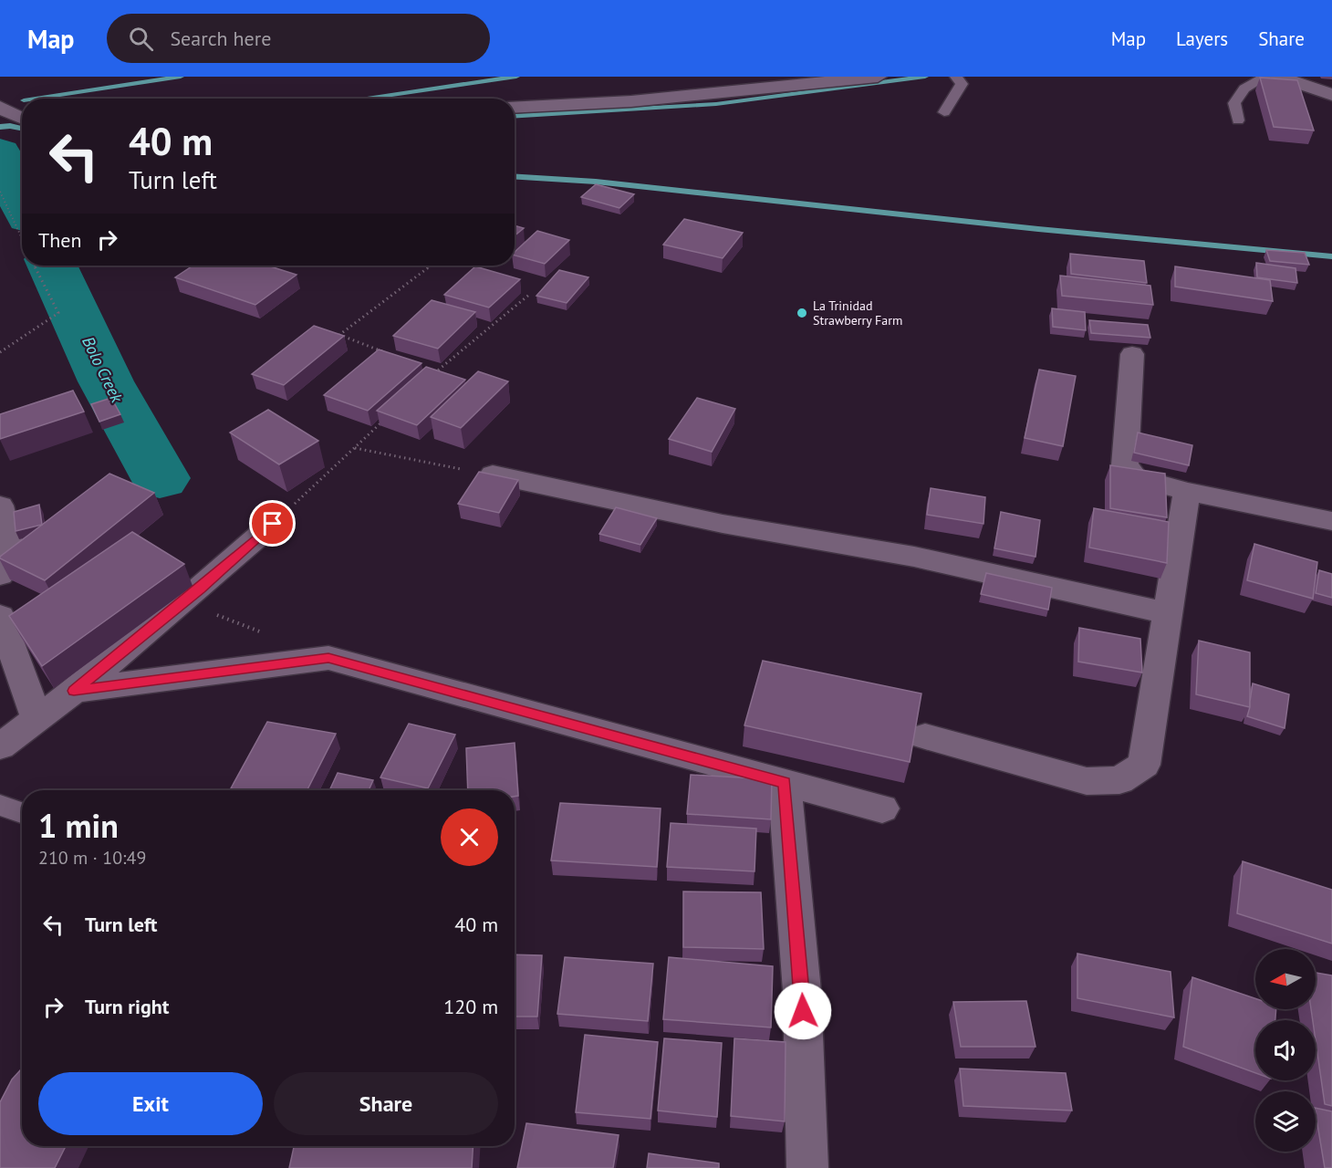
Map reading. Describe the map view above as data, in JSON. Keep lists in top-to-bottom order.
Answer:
{
  "water": ["Bolo Creek"],
  "places": ["La Trinidad Strawberry Farm"],
  "north": "left",
  "page": {
    "header": "Map",
    "search": "Search here",
    "nav": ["Map", "Layers", "Share"],
    "turn": ["40 m", "Turn left"],
    "then": "Then",
    "heading": ["1 min", "210 m · 10:49"],
    "list": [
      {
        "name": "Turn left",
        "value": "40 m"
      },
      {
        "name": "Turn right",
        "value": "120 m"
      }
    ],
    "buttons": ["Exit", "Share"]
  }
}
